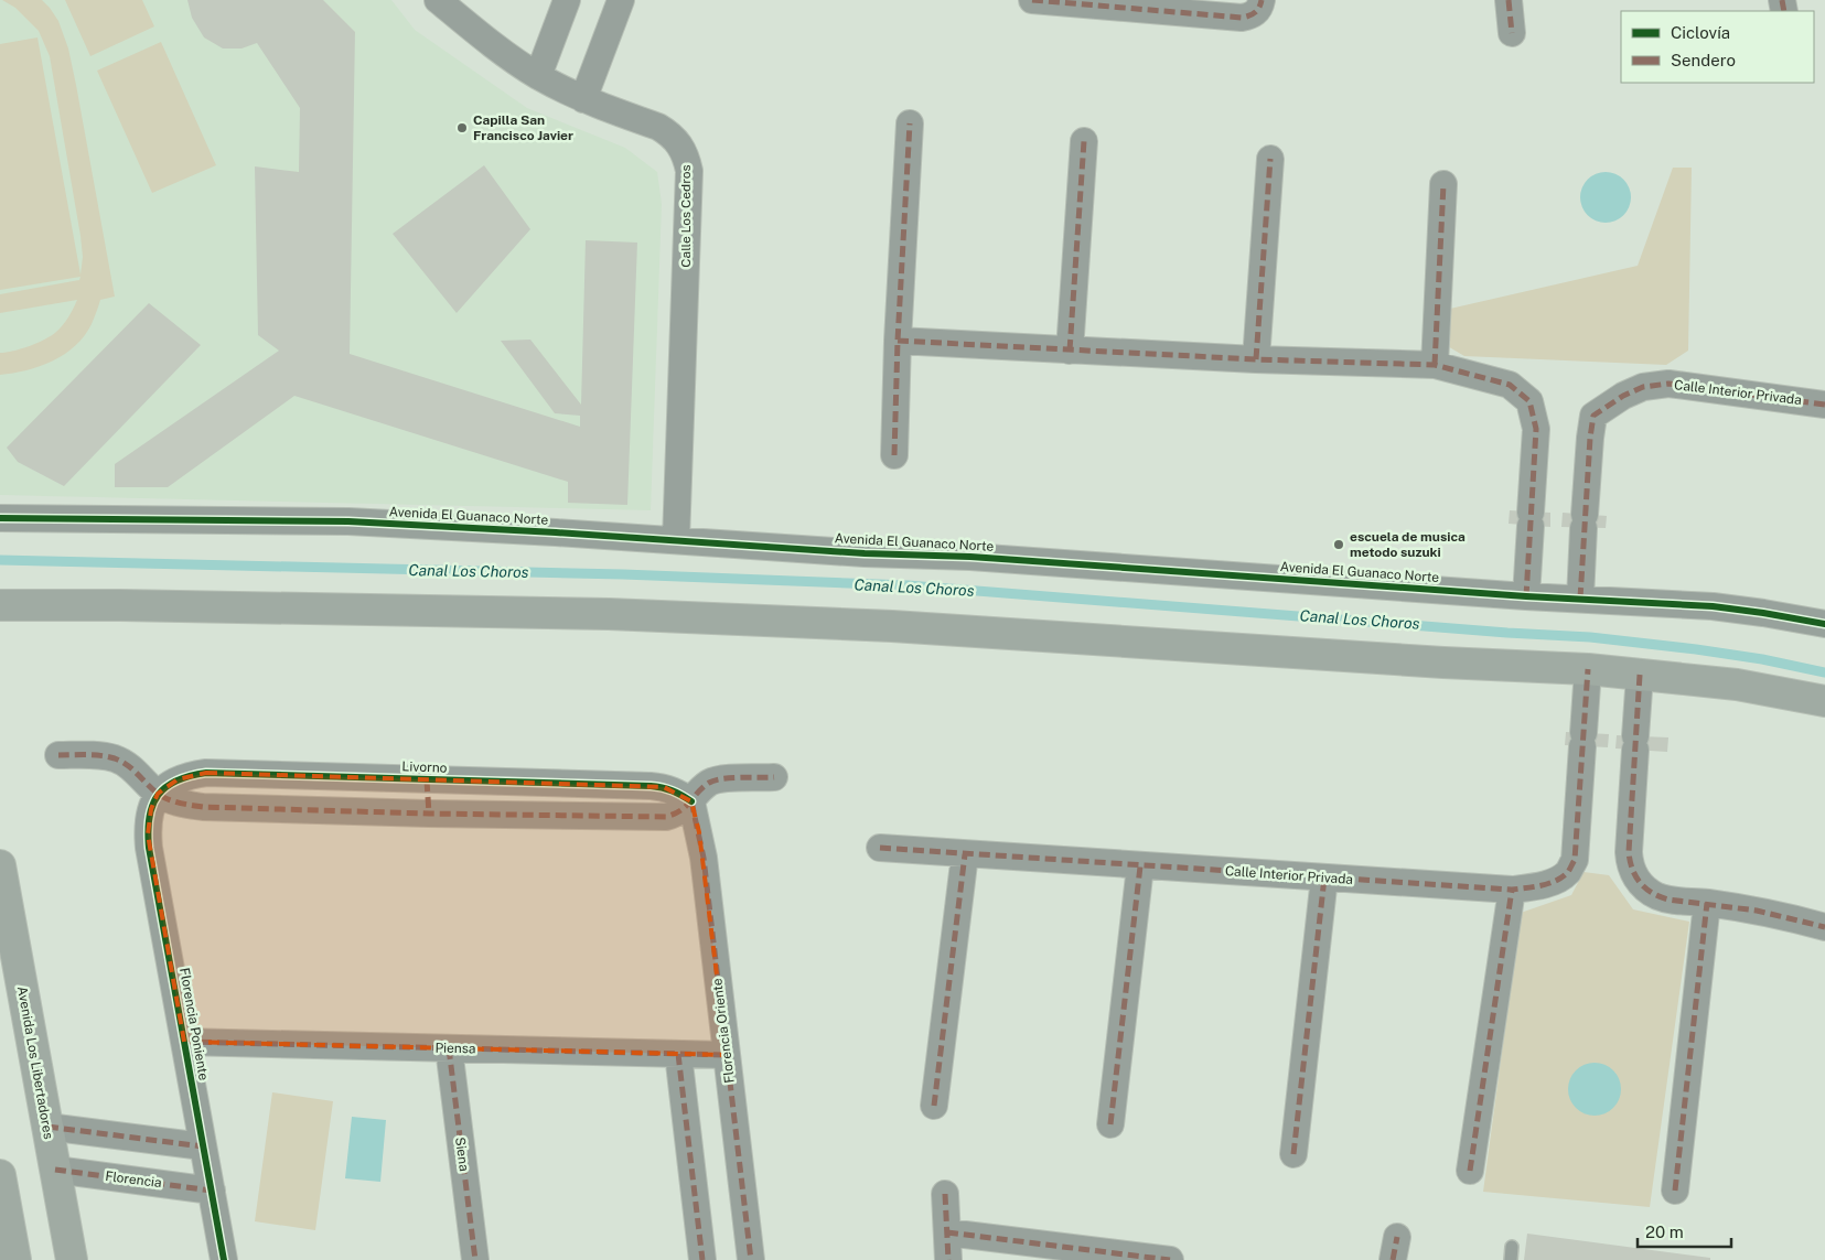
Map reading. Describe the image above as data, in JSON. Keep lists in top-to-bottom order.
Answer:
{
  "streets": {
    "street": [
      "Calle Los Cedros",
      "Calle Interior Privada",
      "Avenida El Guanaco Norte",
      "Livorno",
      "Florencia Poniente",
      "Florencia Oriente",
      "Piensa",
      "Avenida Los Libertadores",
      "Siena",
      "Florencia"
    ]
  },
  "crossings": [
    ["Calle Los Cedros", "Avenida El Guanaco Norte"],
    ["Calle Interior Privada", "Avenida El Guanaco Norte"],
    ["Livorno", "Florencia Poniente"],
    ["Livorno", "Florencia Oriente"],
    ["Florencia Poniente", "Piensa"],
    ["Florencia Poniente", "Florencia"],
    ["Florencia Oriente", "Piensa"],
    ["Piensa", "Siena"],
    ["Avenida Los Libertadores", "Florencia"]
  ],
  "water": ["Canal Los Choros"],
  "places": ["Capilla San Francisco Javier", "escuela de musica metodo suzuki"],
  "legend": ["Ciclovía", "Sendero"],
  "scale_bar": "20 m"
}
